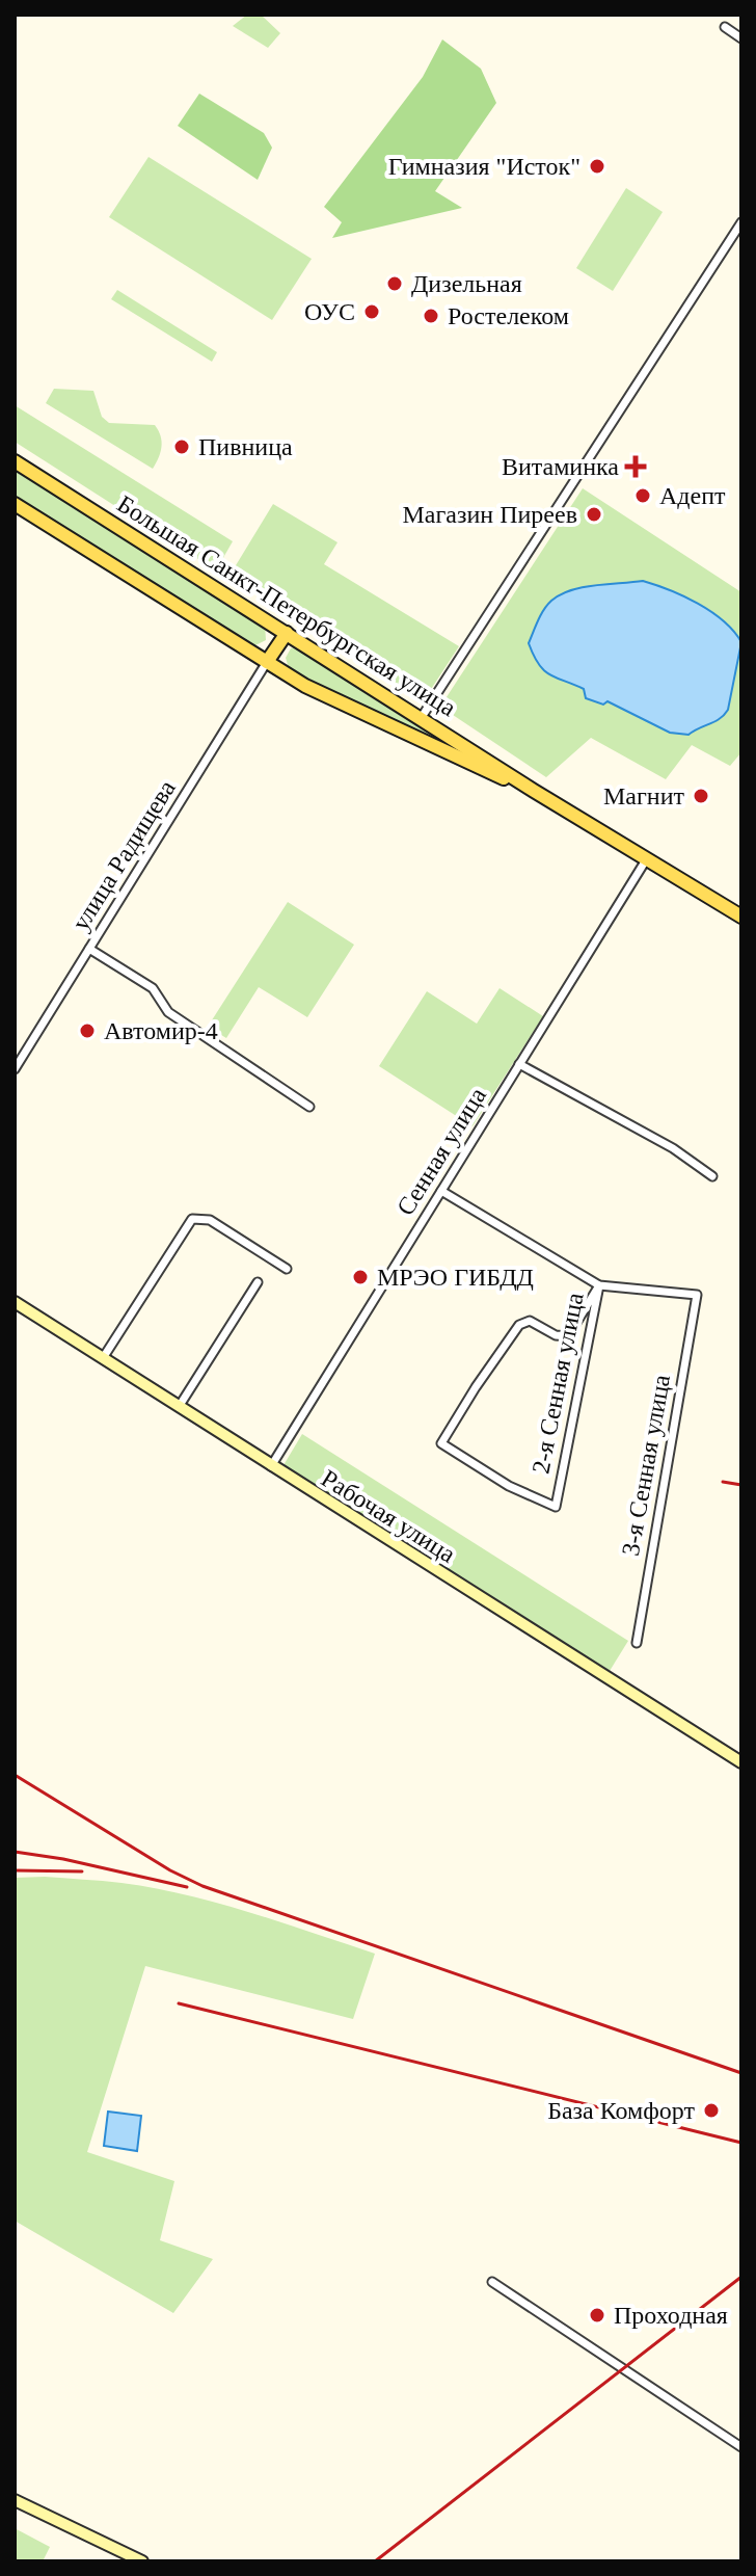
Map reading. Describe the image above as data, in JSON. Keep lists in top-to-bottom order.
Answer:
{
  "streets": {
    "main road": ["Большая Санкт-Петербургская улица", "Рабочая улица"],
    "street": [
      "улица Радищева",
      "Сенная улица",
      "2-я Сенная улица",
      "3-я Сенная улица"
    ]
  },
  "crossings": [
    ["Большая Санкт-Петербургская улица", "улица Радищева"],
    ["Большая Санкт-Петербургская улица", "Сенная улица"],
    ["Сенная улица", "Рабочая улица"],
    ["2-я Сенная улица", "3-я Сенная улица"]
  ],
  "places": {
    "other": [
      "Гимназия \"Исток\"",
      "Дизельная",
      "ОУС",
      "Ростелеком",
      "Пивница",
      "Адепт",
      "Магазин Пиреев",
      "Магнит",
      "Автомир-4",
      "МРЭО ГИБДД",
      "База Комфорт",
      "Проходная"
    ],
    "health": ["Витаминка"]
  }
}
